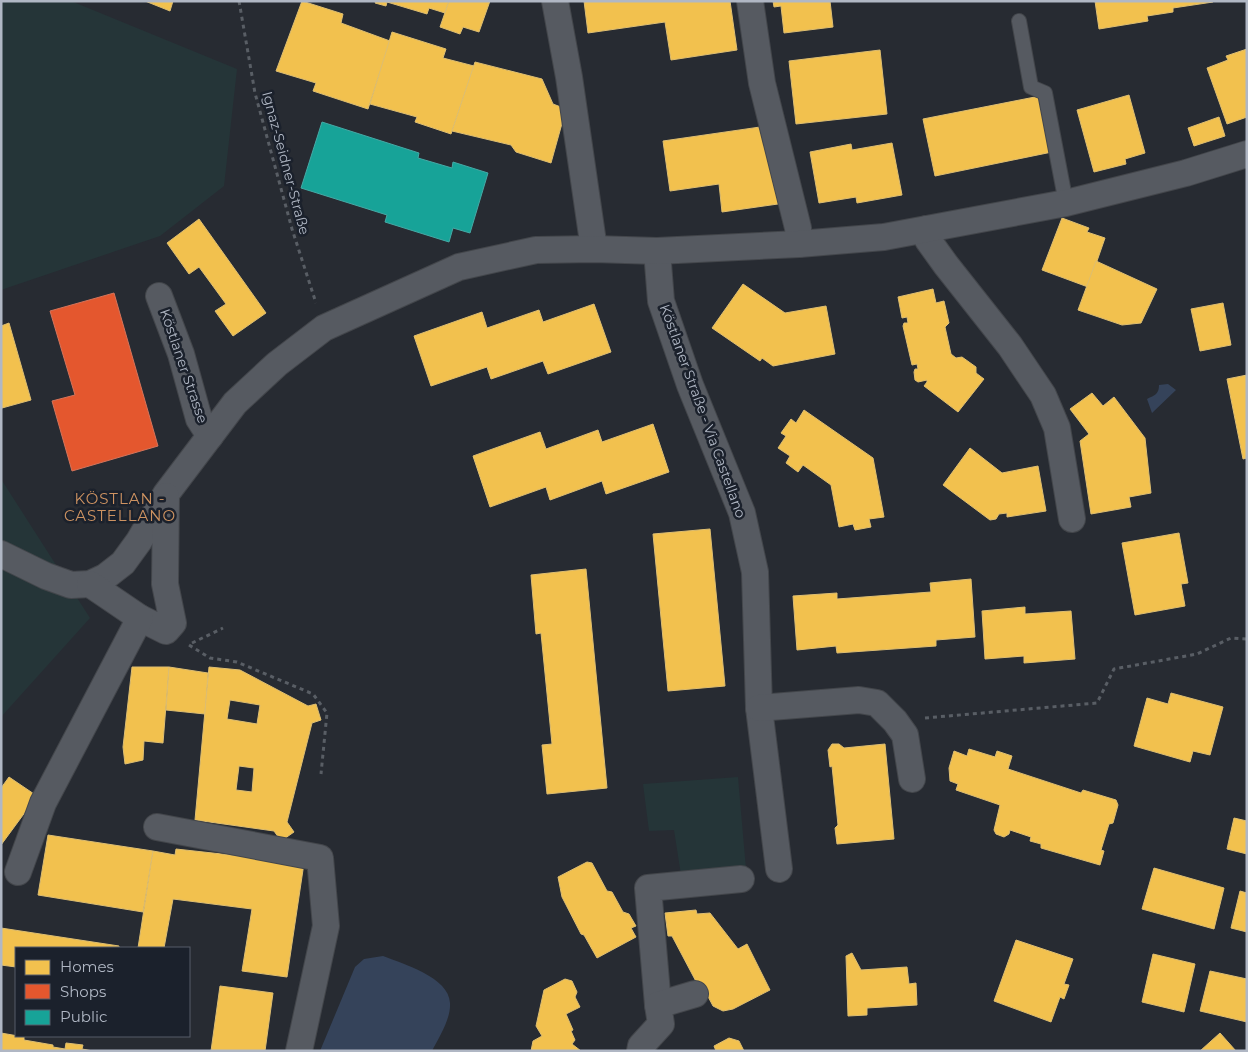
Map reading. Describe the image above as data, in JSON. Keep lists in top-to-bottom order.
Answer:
{
  "streets": {
    "street": ["Köstlaner Strasse", "Köstlaner Straße - Via Castellano"],
    "path": ["Ignaz-Seidner-Straße"]
  },
  "districts": ["KÖSTLAN - CASTELLANO"],
  "legend": ["Homes", "Shops", "Public"]
}
